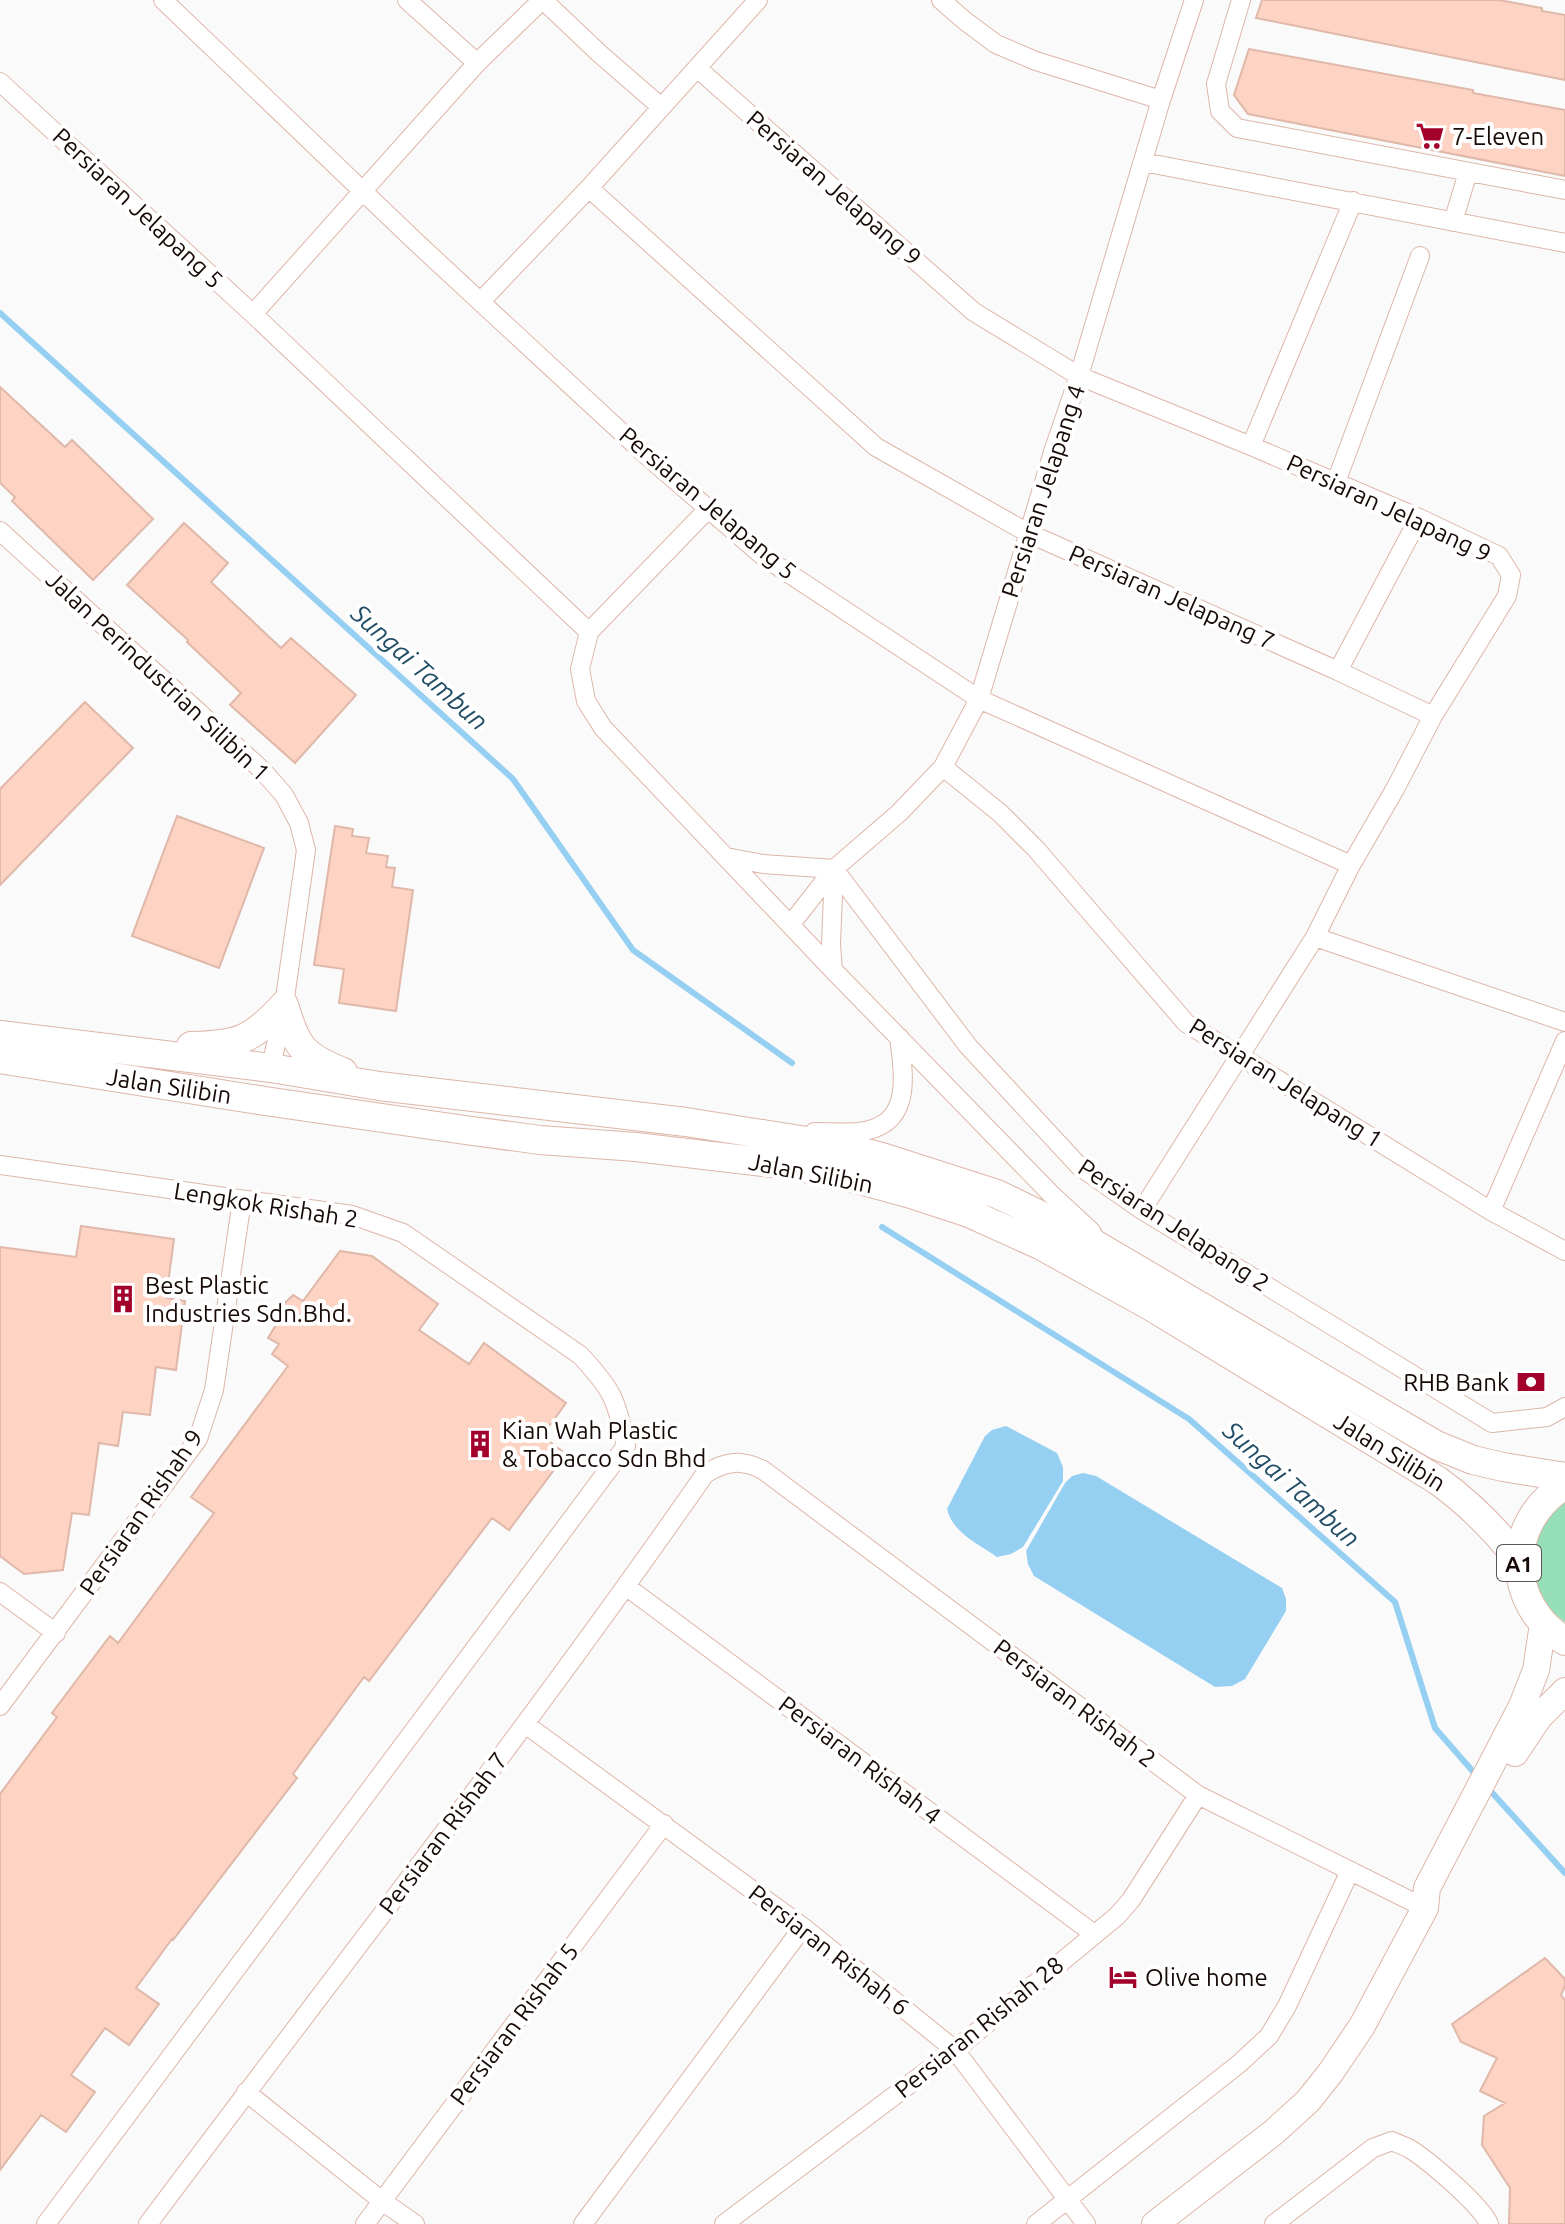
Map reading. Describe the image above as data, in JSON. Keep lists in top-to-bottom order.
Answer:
{
  "streets": {
    "main road": ["Jalan Silibin", "A1"],
    "street": [
      "Persiaran Jelapang 9",
      "Persiaran Jelapang 5",
      "Persiaran Jelapang 4",
      "Persiaran Jelapang 7",
      "Jalan Perindustrian Silibin 1",
      "Persiaran Jelapang 1",
      "Lengkok Rishah 2",
      "Persiaran Jelapang 2",
      "Persiaran Rishah 9",
      "Persiaran Rishah 2",
      "Persiaran Rishah 4",
      "Persiaran Rishah 7",
      "Persiaran Rishah 6",
      "Persiaran Rishah 5",
      "Persiaran Rishah 28"
    ]
  },
  "crossings": [
    ["Persiaran Jelapang 9", "Persiaran Jelapang 5"],
    ["Persiaran Jelapang 9", "Persiaran Jelapang 4"],
    ["Persiaran Jelapang 9", "Persiaran Jelapang 7"],
    ["Persiaran Jelapang 9", "Persiaran Jelapang 1"],
    ["Persiaran Jelapang 9", "Persiaran Jelapang 2"],
    ["Persiaran Jelapang 5", "Persiaran Jelapang 4"],
    ["Persiaran Jelapang 5", "Jalan Silibin"],
    ["Persiaran Jelapang 4", "Persiaran Jelapang 7"],
    ["Persiaran Jelapang 4", "Persiaran Jelapang 1"],
    ["Persiaran Jelapang 4", "Jalan Silibin"],
    ["Persiaran Jelapang 4", "Persiaran Jelapang 2"],
    ["Jalan Perindustrian Silibin 1", "Jalan Silibin"],
    ["Jalan Silibin", "A1"],
    ["Lengkok Rishah 2", "Persiaran Rishah 9"],
    ["Persiaran Rishah 2", "Persiaran Rishah 7"],
    ["Persiaran Rishah 2", "Persiaran Rishah 28"],
    ["Persiaran Rishah 4", "Persiaran Rishah 7"],
    ["Persiaran Rishah 4", "Persiaran Rishah 28"],
    ["Persiaran Rishah 7", "Persiaran Rishah 6"],
    ["Persiaran Rishah 6", "Persiaran Rishah 5"],
    ["Persiaran Rishah 6", "Persiaran Rishah 28"]
  ],
  "water": ["Sungai Tambun"],
  "places": {
    "supermarket": ["7-Eleven"],
    "building": ["Best Plastic Industries Sdn.Bhd.", "Kian Wah Plastic & Tobacco Sdn Bhd"],
    "bank": ["RHB Bank"],
    "hotel": ["Olive home"]
  }
}
